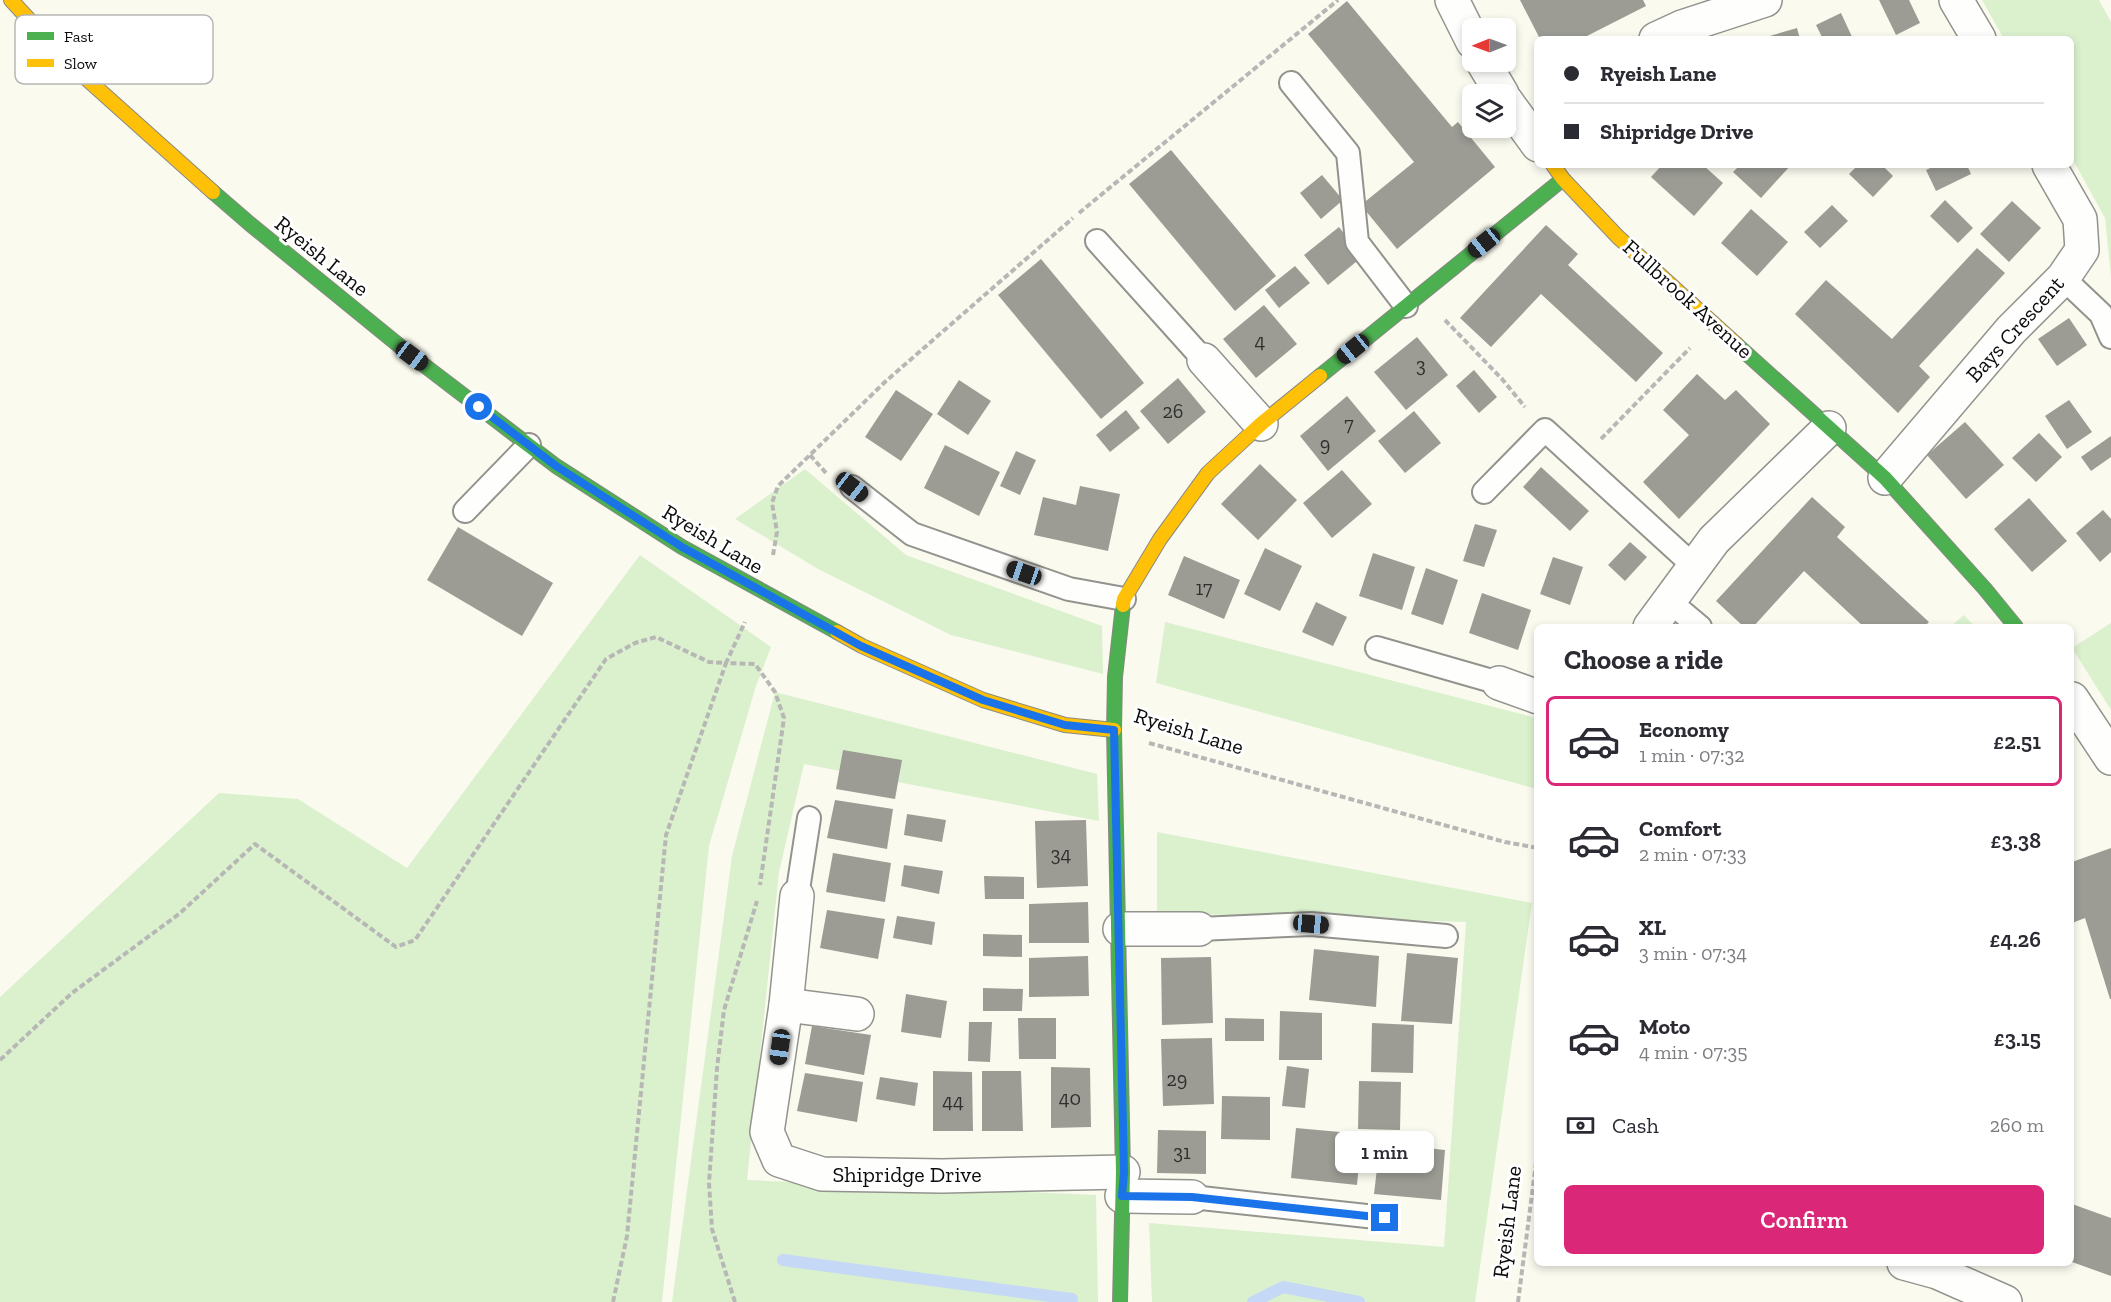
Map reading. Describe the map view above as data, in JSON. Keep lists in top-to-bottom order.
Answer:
{
  "streets": {
    "street": [
      "Ryeish Lane",
      "Fullbrook Avenue",
      "Bays Crescent",
      "Shipridge Drive"
    ]
  },
  "crossings": [
    ["Fullbrook Avenue", "Bays Crescent"]
  ],
  "house_numbers": [
    "4",
    "3",
    "26",
    "7",
    "9",
    "17",
    "34",
    "29",
    "40",
    "44",
    "31"
  ],
  "legend": ["Fast", "Slow"],
  "north": "left",
  "page": {
    "banner": ["Ryeish Lane", "Shipridge Drive"],
    "heading": "Choose a ride",
    "list": [
      {
        "name": "Economy",
        "note": "1 min · 07:32",
        "value": "£2.51"
      },
      {
        "name": "Comfort",
        "note": "2 min · 07:33",
        "value": "£3.38"
      },
      {
        "name": "XL",
        "note": "3 min · 07:34",
        "value": "£4.26"
      },
      {
        "name": "Moto",
        "note": "4 min · 07:35",
        "value": "£3.15"
      }
    ],
    "pay": ["Cash", "260 m"],
    "bubble": "1 min",
    "buttons": "Confirm"
  }
}
